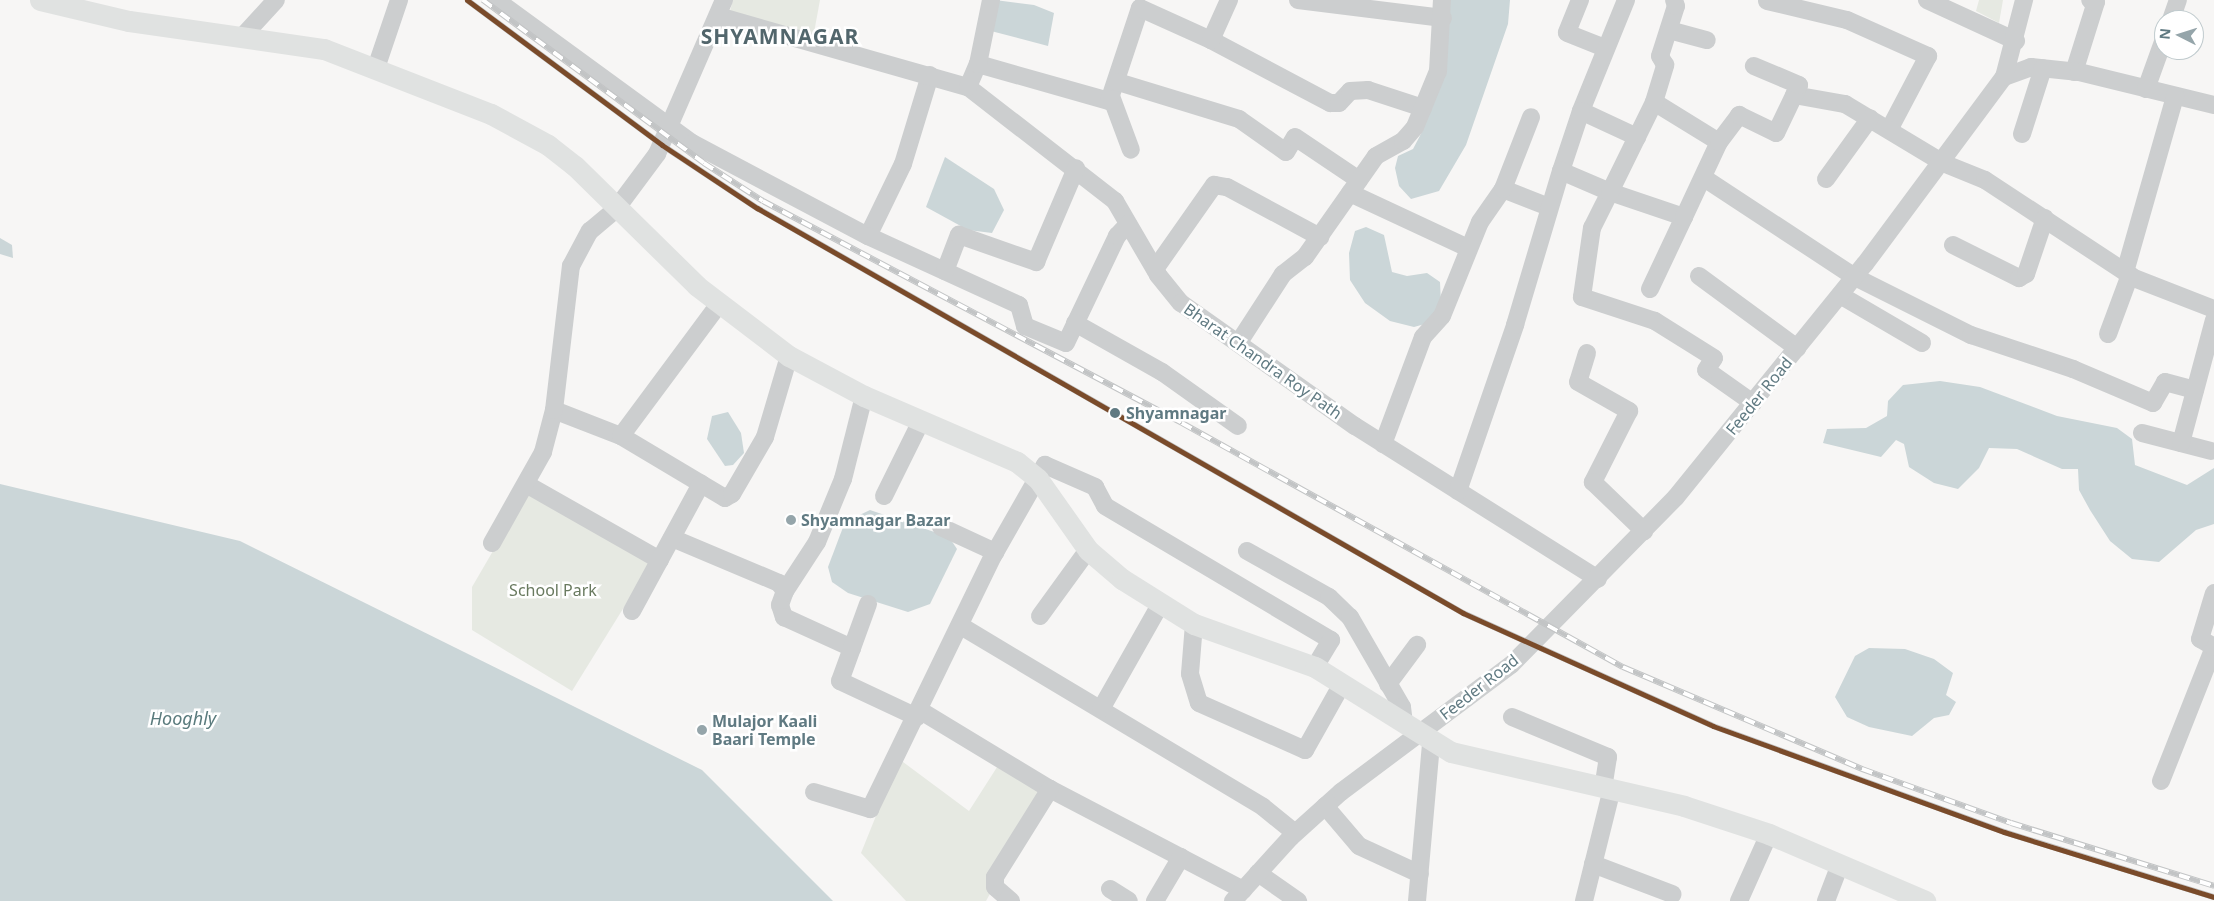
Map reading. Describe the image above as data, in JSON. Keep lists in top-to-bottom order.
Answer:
{
  "streets": {
    "street": ["Bharat Chandra Roy Path", "Feeder Road"]
  },
  "crossings": [
    ["Bharat Chandra Roy Path", "Feeder Road"]
  ],
  "districts": ["SHYAMNAGAR"],
  "water": ["Hooghly"],
  "parks": ["School Park"],
  "places": ["Shyamnagar", "Shyamnagar Bazar", "Mulajor Kaali Baari Temple"],
  "north": "left"
}
